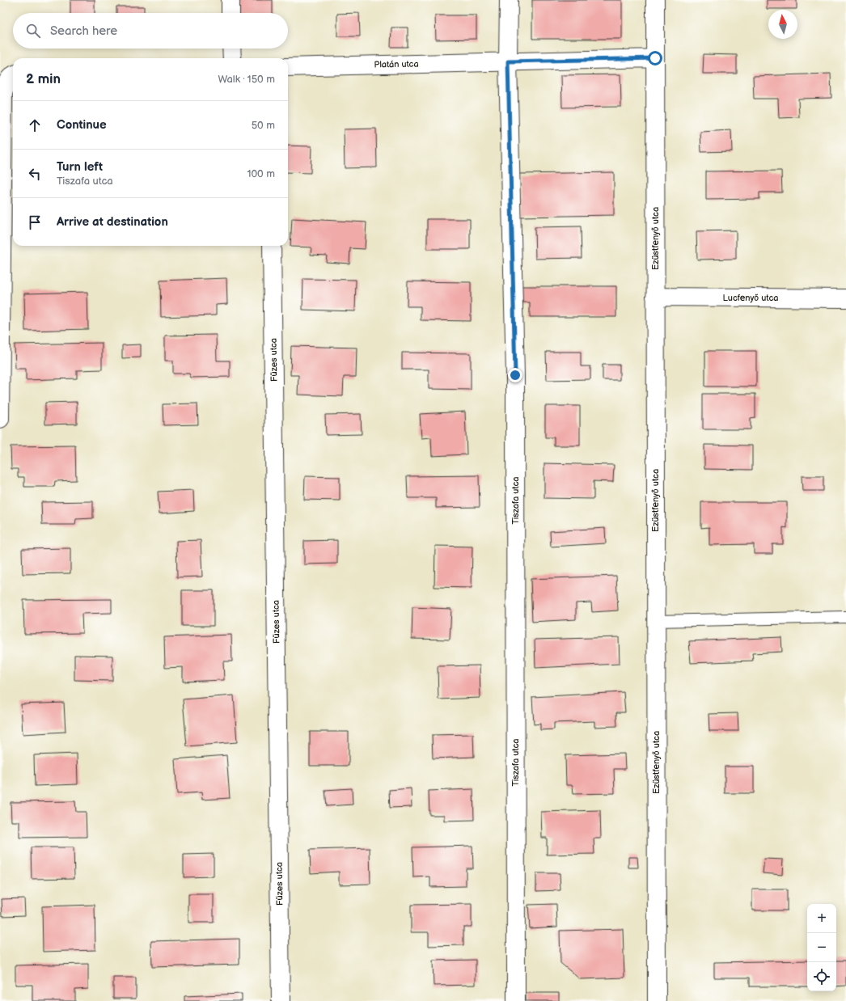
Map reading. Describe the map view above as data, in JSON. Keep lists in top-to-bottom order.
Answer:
{
  "streets": {
    "street": [
      "Platán utca",
      "Ezüstfenyő utca",
      "Lucfenyő utca",
      "Füzes utca",
      "Tiszafa utca"
    ]
  },
  "crossings": [
    ["Platán utca", "Ezüstfenyő utca"],
    ["Platán utca", "Tiszafa utca"],
    ["Ezüstfenyő utca", "Lucfenyő utca"]
  ],
  "north": "top",
  "page": {
    "search": "Search here",
    "heading": ["2 min", "Walk · 150 m"],
    "list": [
      ["Continue", "50 m"],
      ["Turn left", "Tiszafa utca", "100 m"],
      "Arrive at destination"
    ],
    "map_buttons": ["+", "−"]
  }
}
